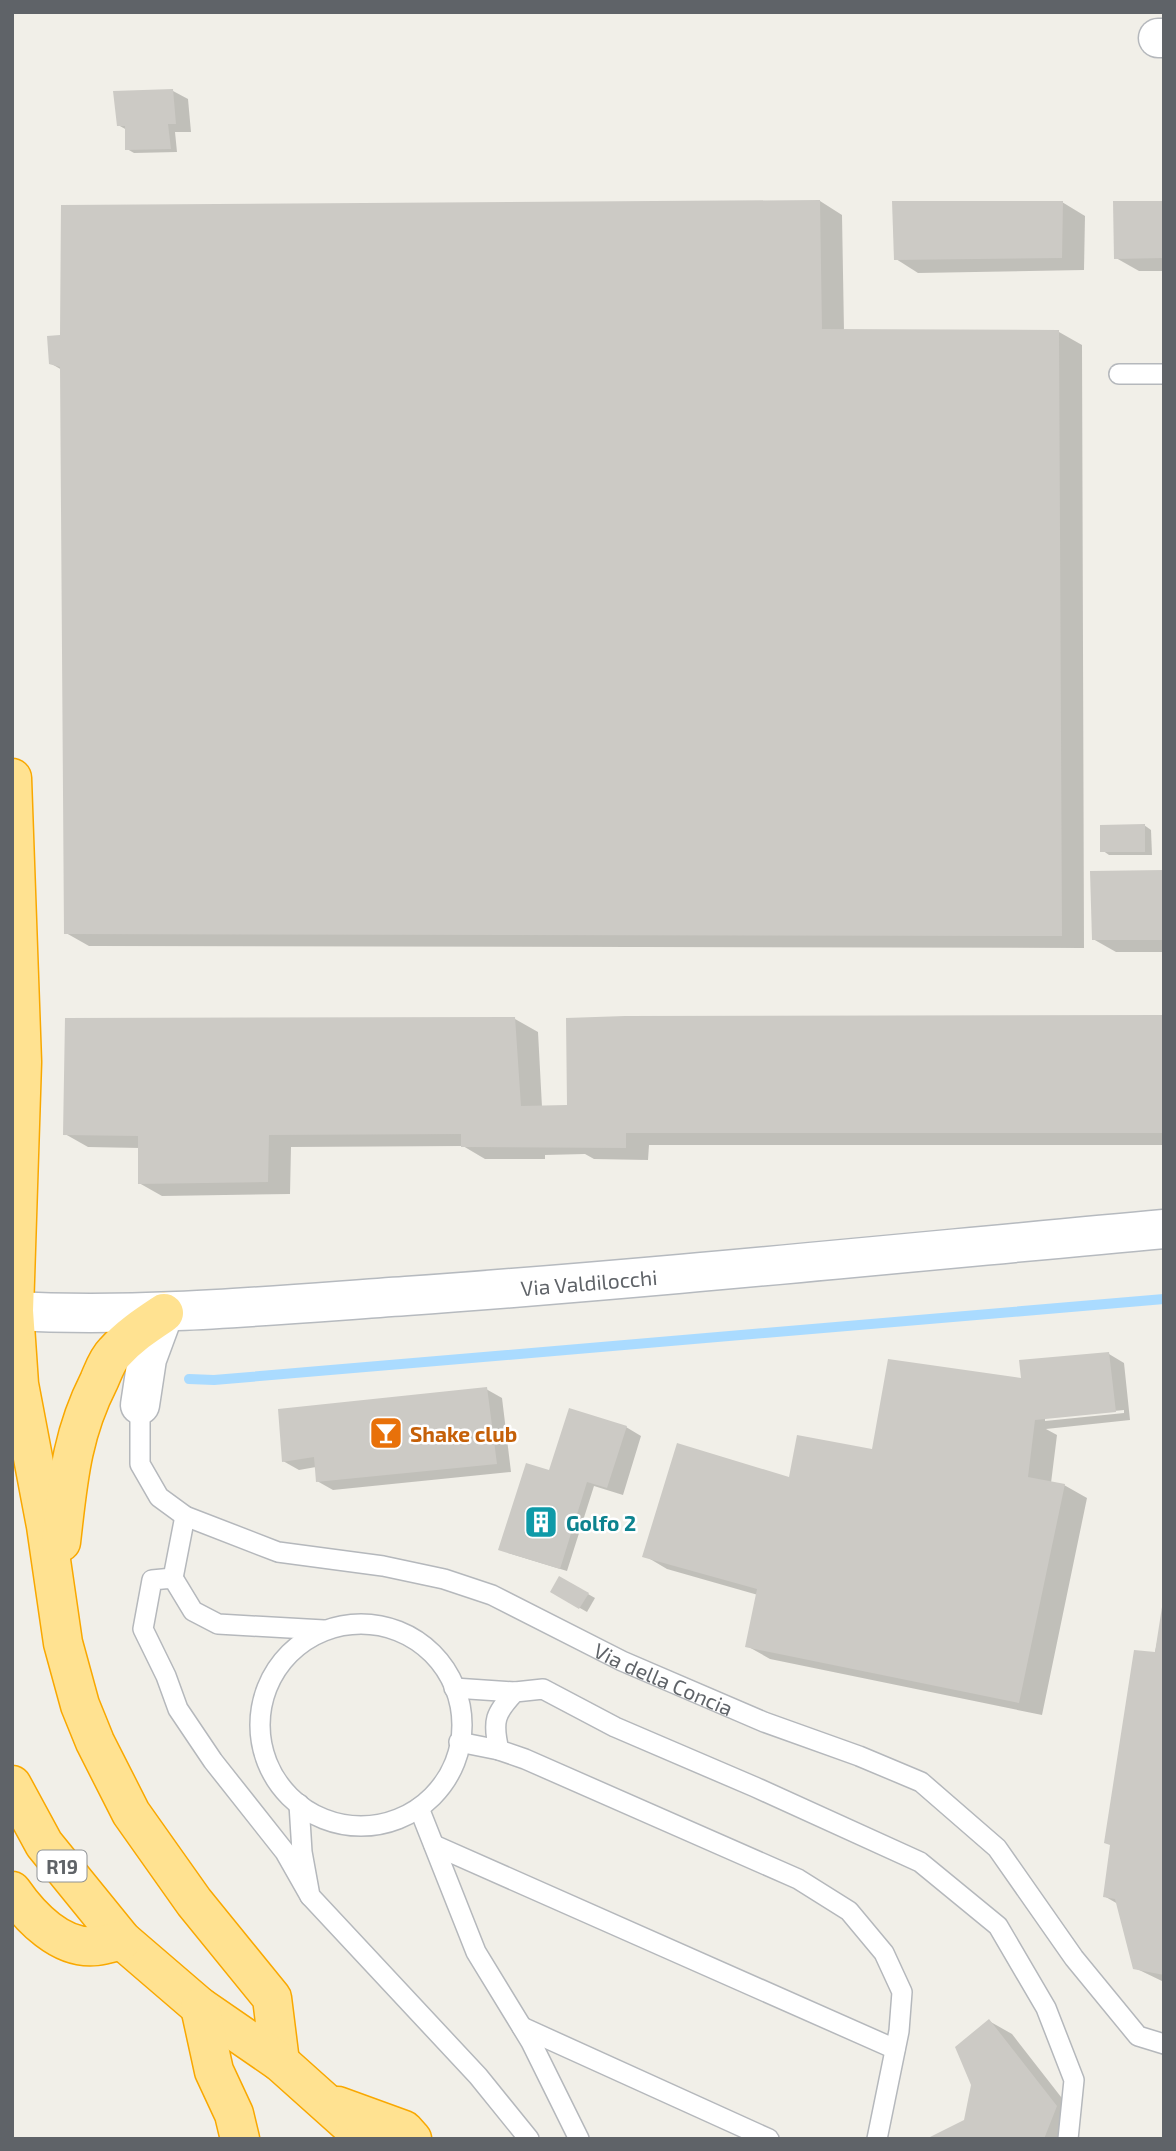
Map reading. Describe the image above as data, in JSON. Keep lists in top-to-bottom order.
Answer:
{
  "streets": {
    "highway": ["R19"],
    "main road": ["Via Valdilocchi"],
    "lane": ["Via della Concia"]
  },
  "places": {
    "bar": ["Shake club"],
    "building": ["Golfo 2"]
  }
}
